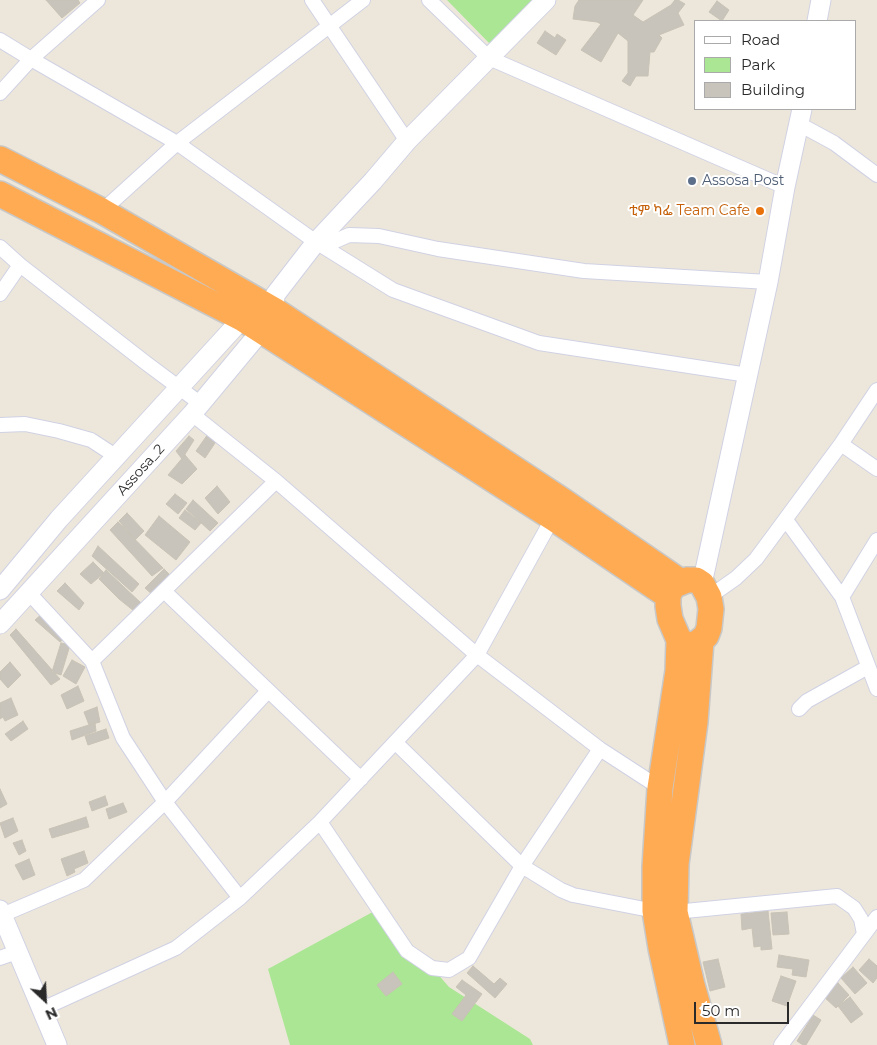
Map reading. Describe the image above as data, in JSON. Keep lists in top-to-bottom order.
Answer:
{
  "streets": {
    "street": ["Assosa_2"]
  },
  "places": ["Assosa Post", "ቲም ካፌ Team Cafe"],
  "legend": ["Road", "Park", "Building"],
  "scale_bar": "50 m",
  "north": "bottom right"
}
